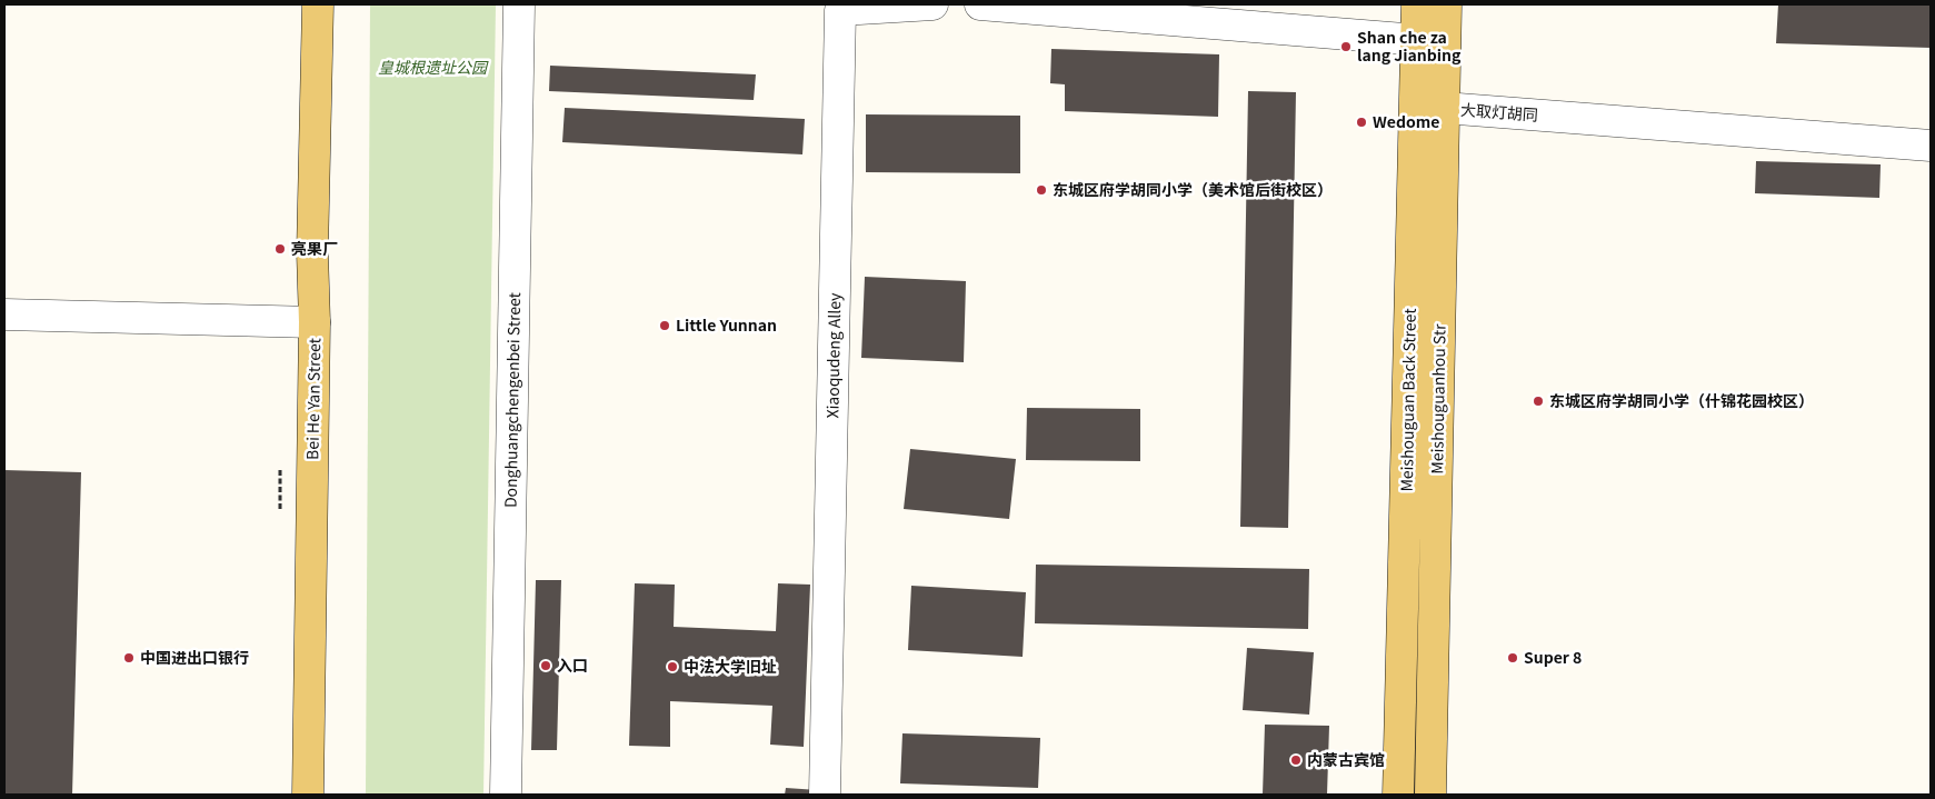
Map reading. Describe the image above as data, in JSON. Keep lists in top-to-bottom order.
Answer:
{
  "streets": {
    "main road": ["Bei He Yan Street", "Meishouguanhou Str", "Meishouguan Back Street"],
    "street": ["大取灯胡同", "Xiaoqudeng Alley", "Donghuangchengenbei Street"]
  },
  "crossings": [
    ["大取灯胡同", "Meishouguanhou Str"],
    ["大取灯胡同", "Meishouguan Back Street"]
  ],
  "parks": ["皇城根遗址公园"],
  "places": [
    "Shan che za lang Jianbing",
    "Wedome",
    "东城区府学胡同小学（美术馆后街校区）",
    "亮果厂",
    "Little Yunnan",
    "东城区府学胡同小学（什锦花园校区）",
    "中国进出口银行",
    "Super 8",
    "入口",
    "中法大学旧址",
    "内蒙古宾馆"
  ]
}
